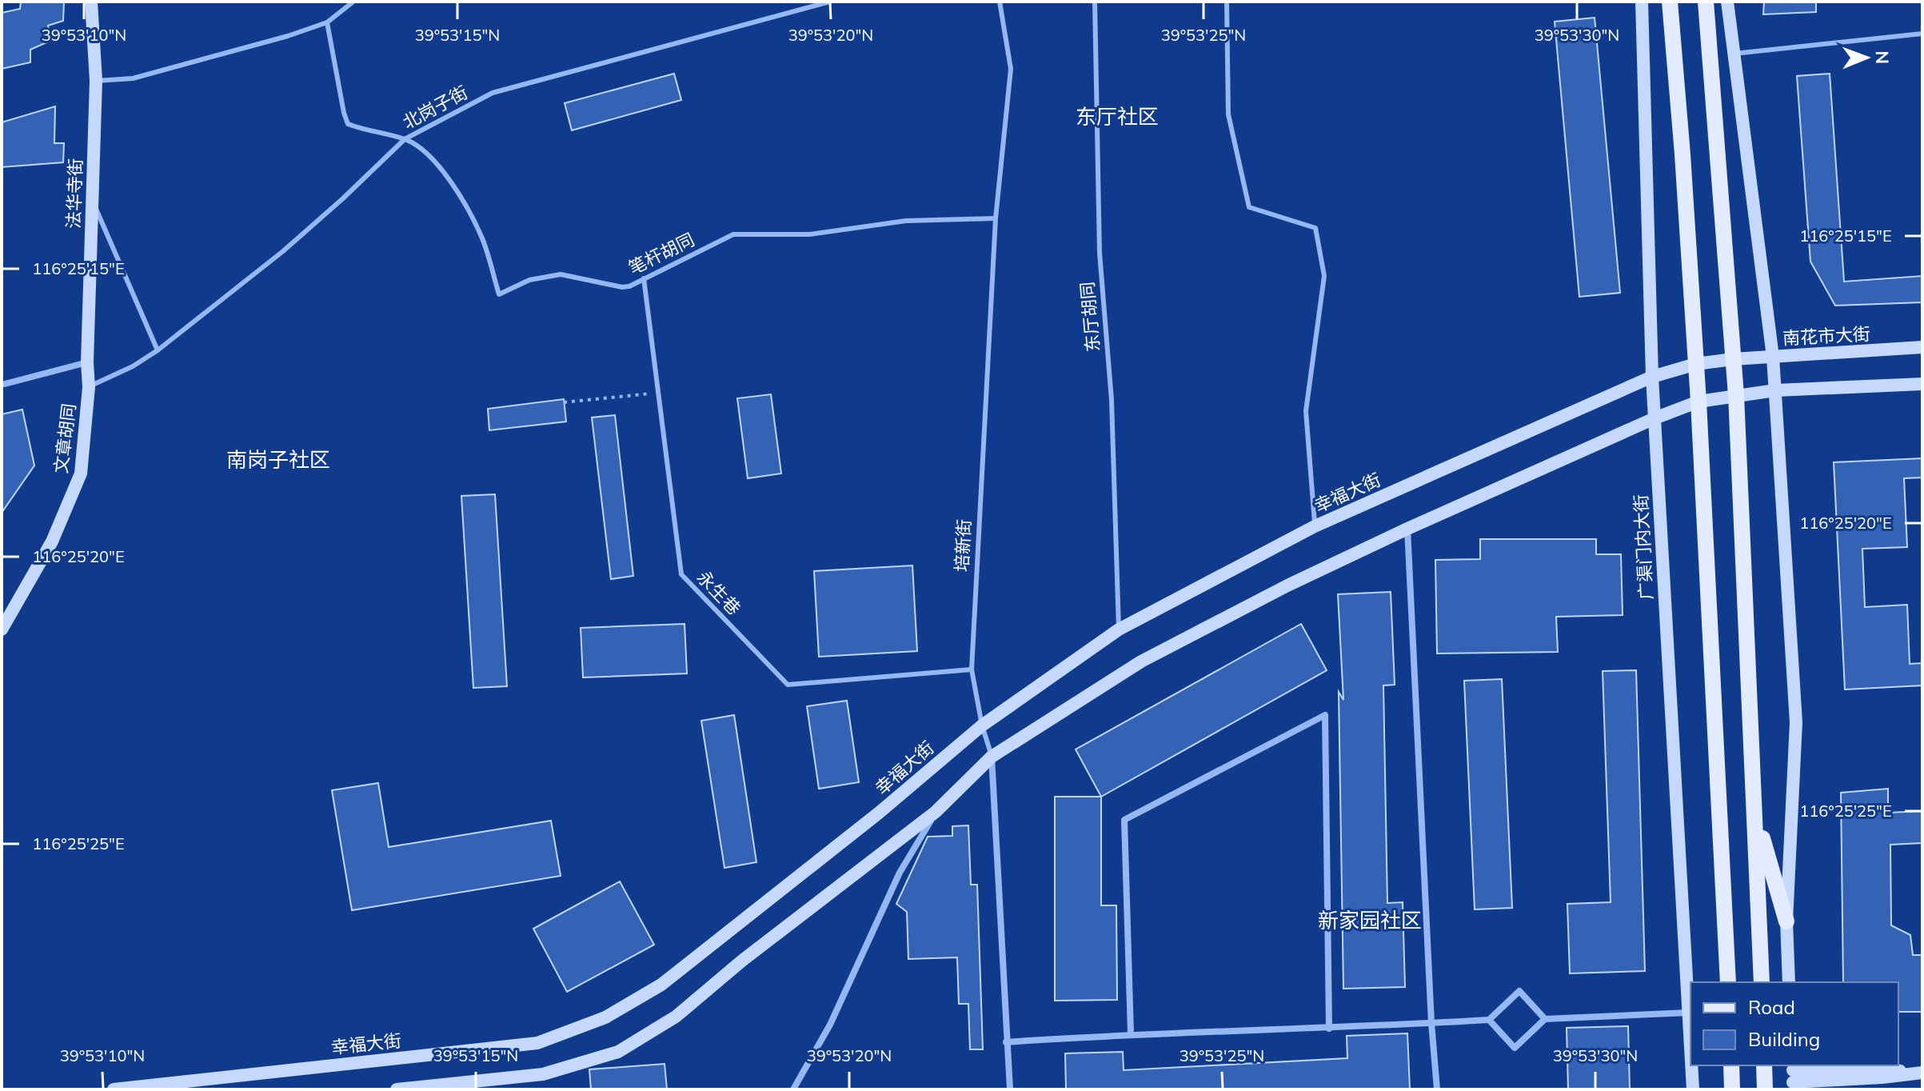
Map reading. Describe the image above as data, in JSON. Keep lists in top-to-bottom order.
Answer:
{
  "streets": {
    "main road": [
      "法华寺街",
      "南花市大街",
      "文章胡同",
      "幸福大街",
      "广渠门内大街"
    ],
    "street": ["培新街"],
    "lane": [
      "北岗子街",
      "笔杆胡同",
      "东厅胡同",
      "永生巷"
    ]
  },
  "crossings": [
    ["北岗子街", "法华寺街"],
    ["北岗子街", "笔杆胡同"],
    ["北岗子街", "文章胡同"],
    ["法华寺街", "文章胡同"],
    ["笔杆胡同", "培新街"],
    ["笔杆胡同", "永生巷"],
    ["东厅胡同", "幸福大街"],
    ["南花市大街", "幸福大街"],
    ["幸福大街", "培新街"],
    ["幸福大街", "广渠门内大街"],
    ["培新街", "永生巷"]
  ],
  "districts": ["东厅社区", "南岗子社区", "新家园社区"],
  "legend": ["Road", "Building"],
  "north": "right",
  "coordinates": [
    "39°53'10\"N",
    "39°53'15\"N",
    "39°53'20\"N",
    "39°53'25\"N",
    "39°53'30\"N",
    "116°25'15\"E",
    "116°25'20\"E",
    "116°25'25\"E"
  ]
}
